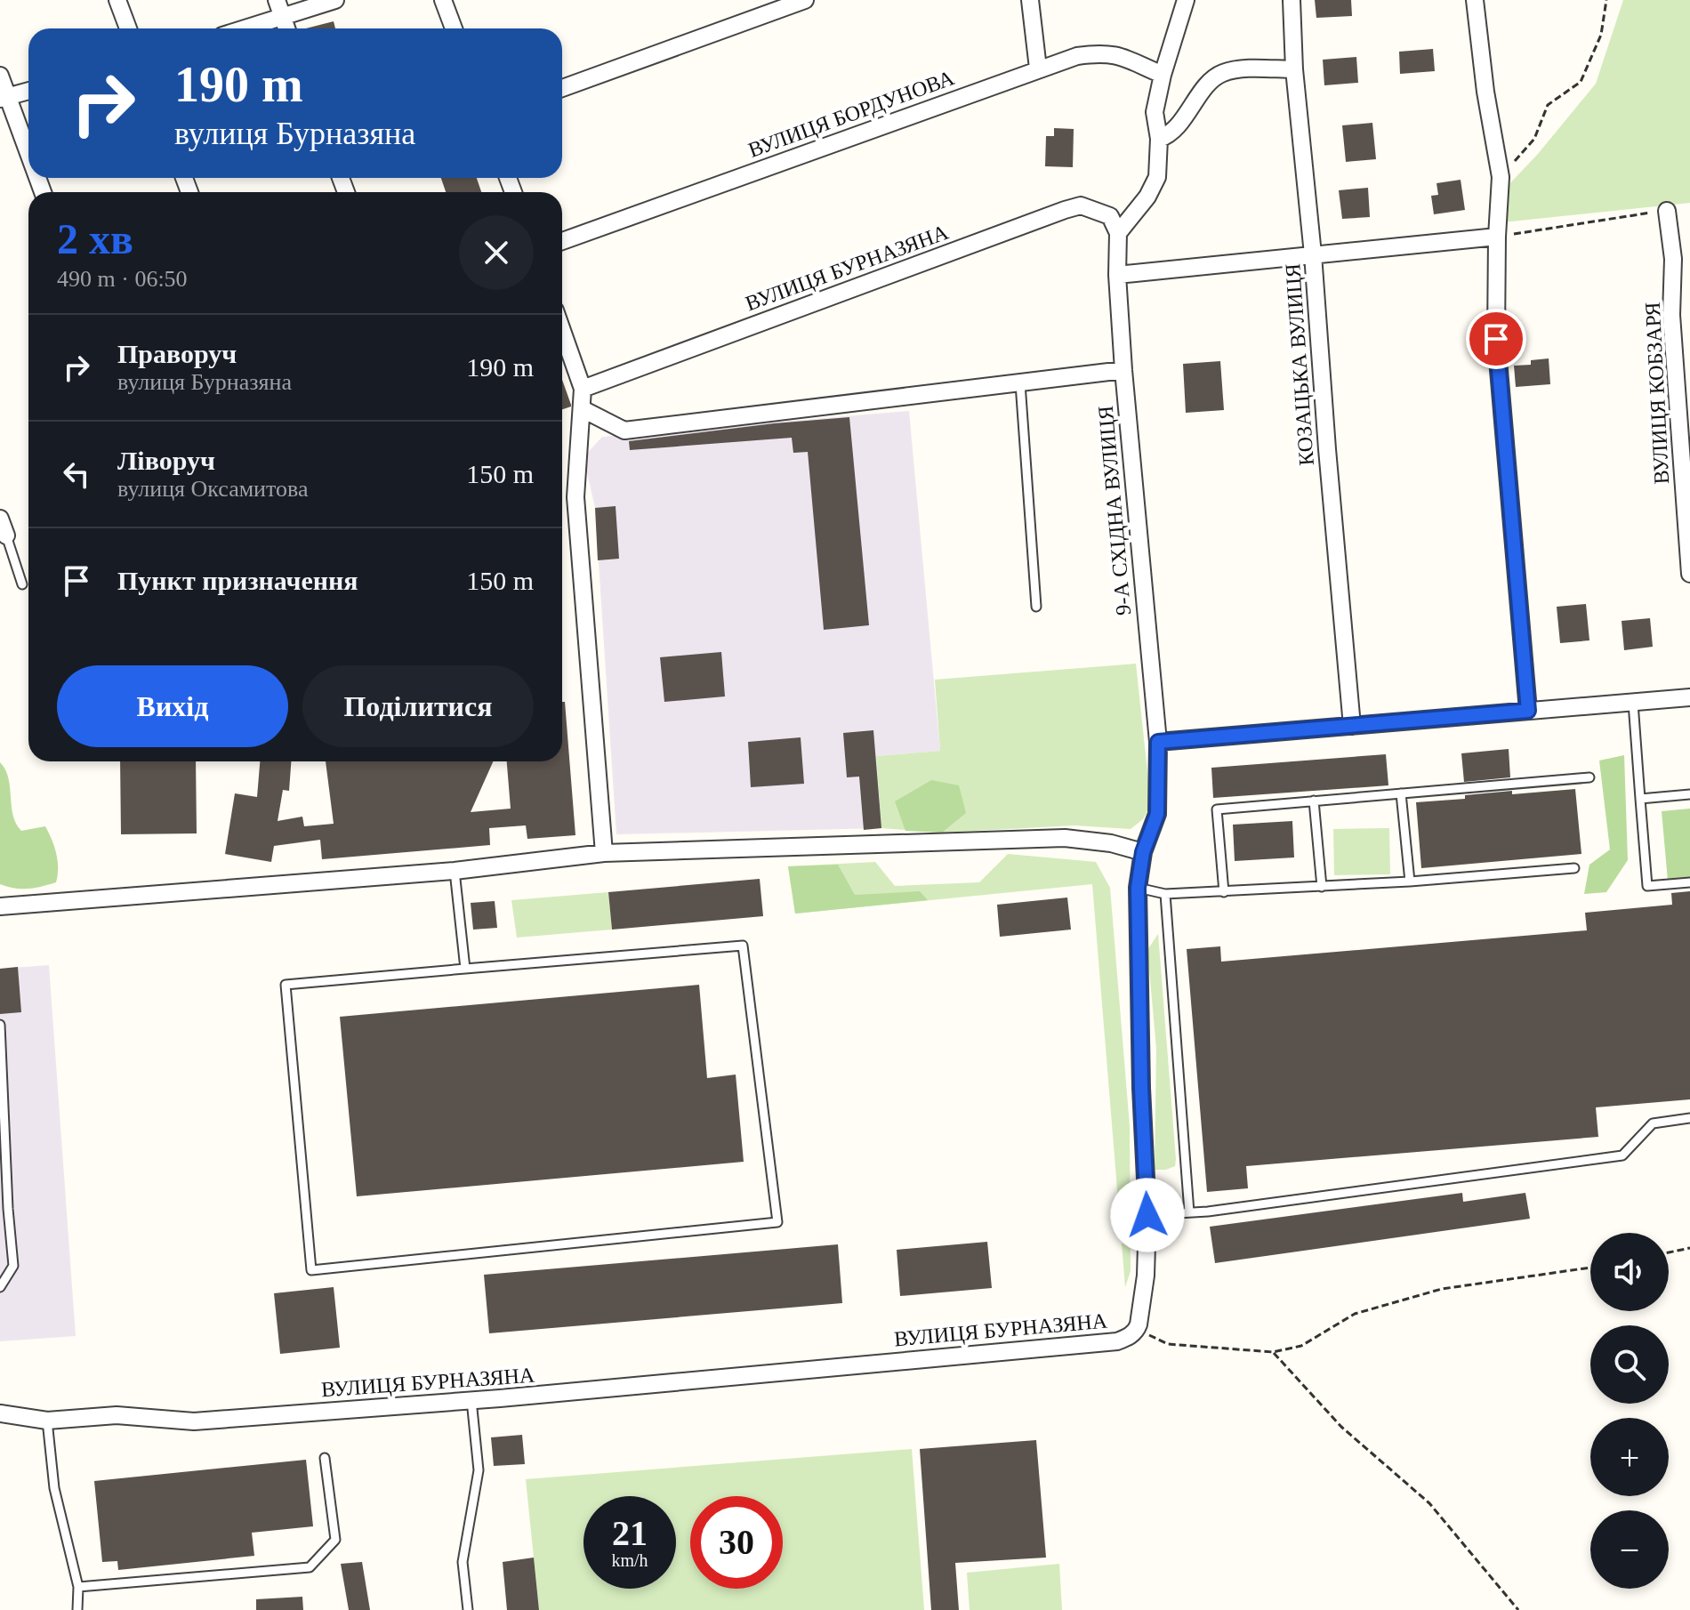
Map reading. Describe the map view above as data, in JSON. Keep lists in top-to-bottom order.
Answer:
{
  "streets": {
    "street": [
      "ВУЛИЦЯ БОРДУНОВА",
      "ВУЛИЦЯ БУРНАЗЯНА",
      "КОЗАЦЬКА ВУЛИЦЯ",
      "ВУЛИЦЯ КОБЗАРЯ",
      "9-А СХІДНА ВУЛИЦЯ"
    ]
  },
  "crossings": [
    ["ВУЛИЦЯ БУРНАЗЯНА", "9-А СХІДНА ВУЛИЦЯ"]
  ],
  "page": {
    "turn": ["190 m", "вулиця Бурназяна"],
    "heading": ["2 хв", "490 m · 06:50"],
    "list": [
      {
        "name": "Праворуч",
        "note": "вулиця Бурназяна",
        "value": "190 m"
      },
      {
        "name": "Ліворуч",
        "note": "вулиця Оксамитова",
        "value": "150 m"
      },
      {
        "name": "Пункт призначення",
        "value": "150 m"
      }
    ],
    "buttons": ["Вихід", "Поділитися"],
    "map_buttons": ["+", "−"],
    "speed": "21 km/h",
    "limit": "30"
  }
}
